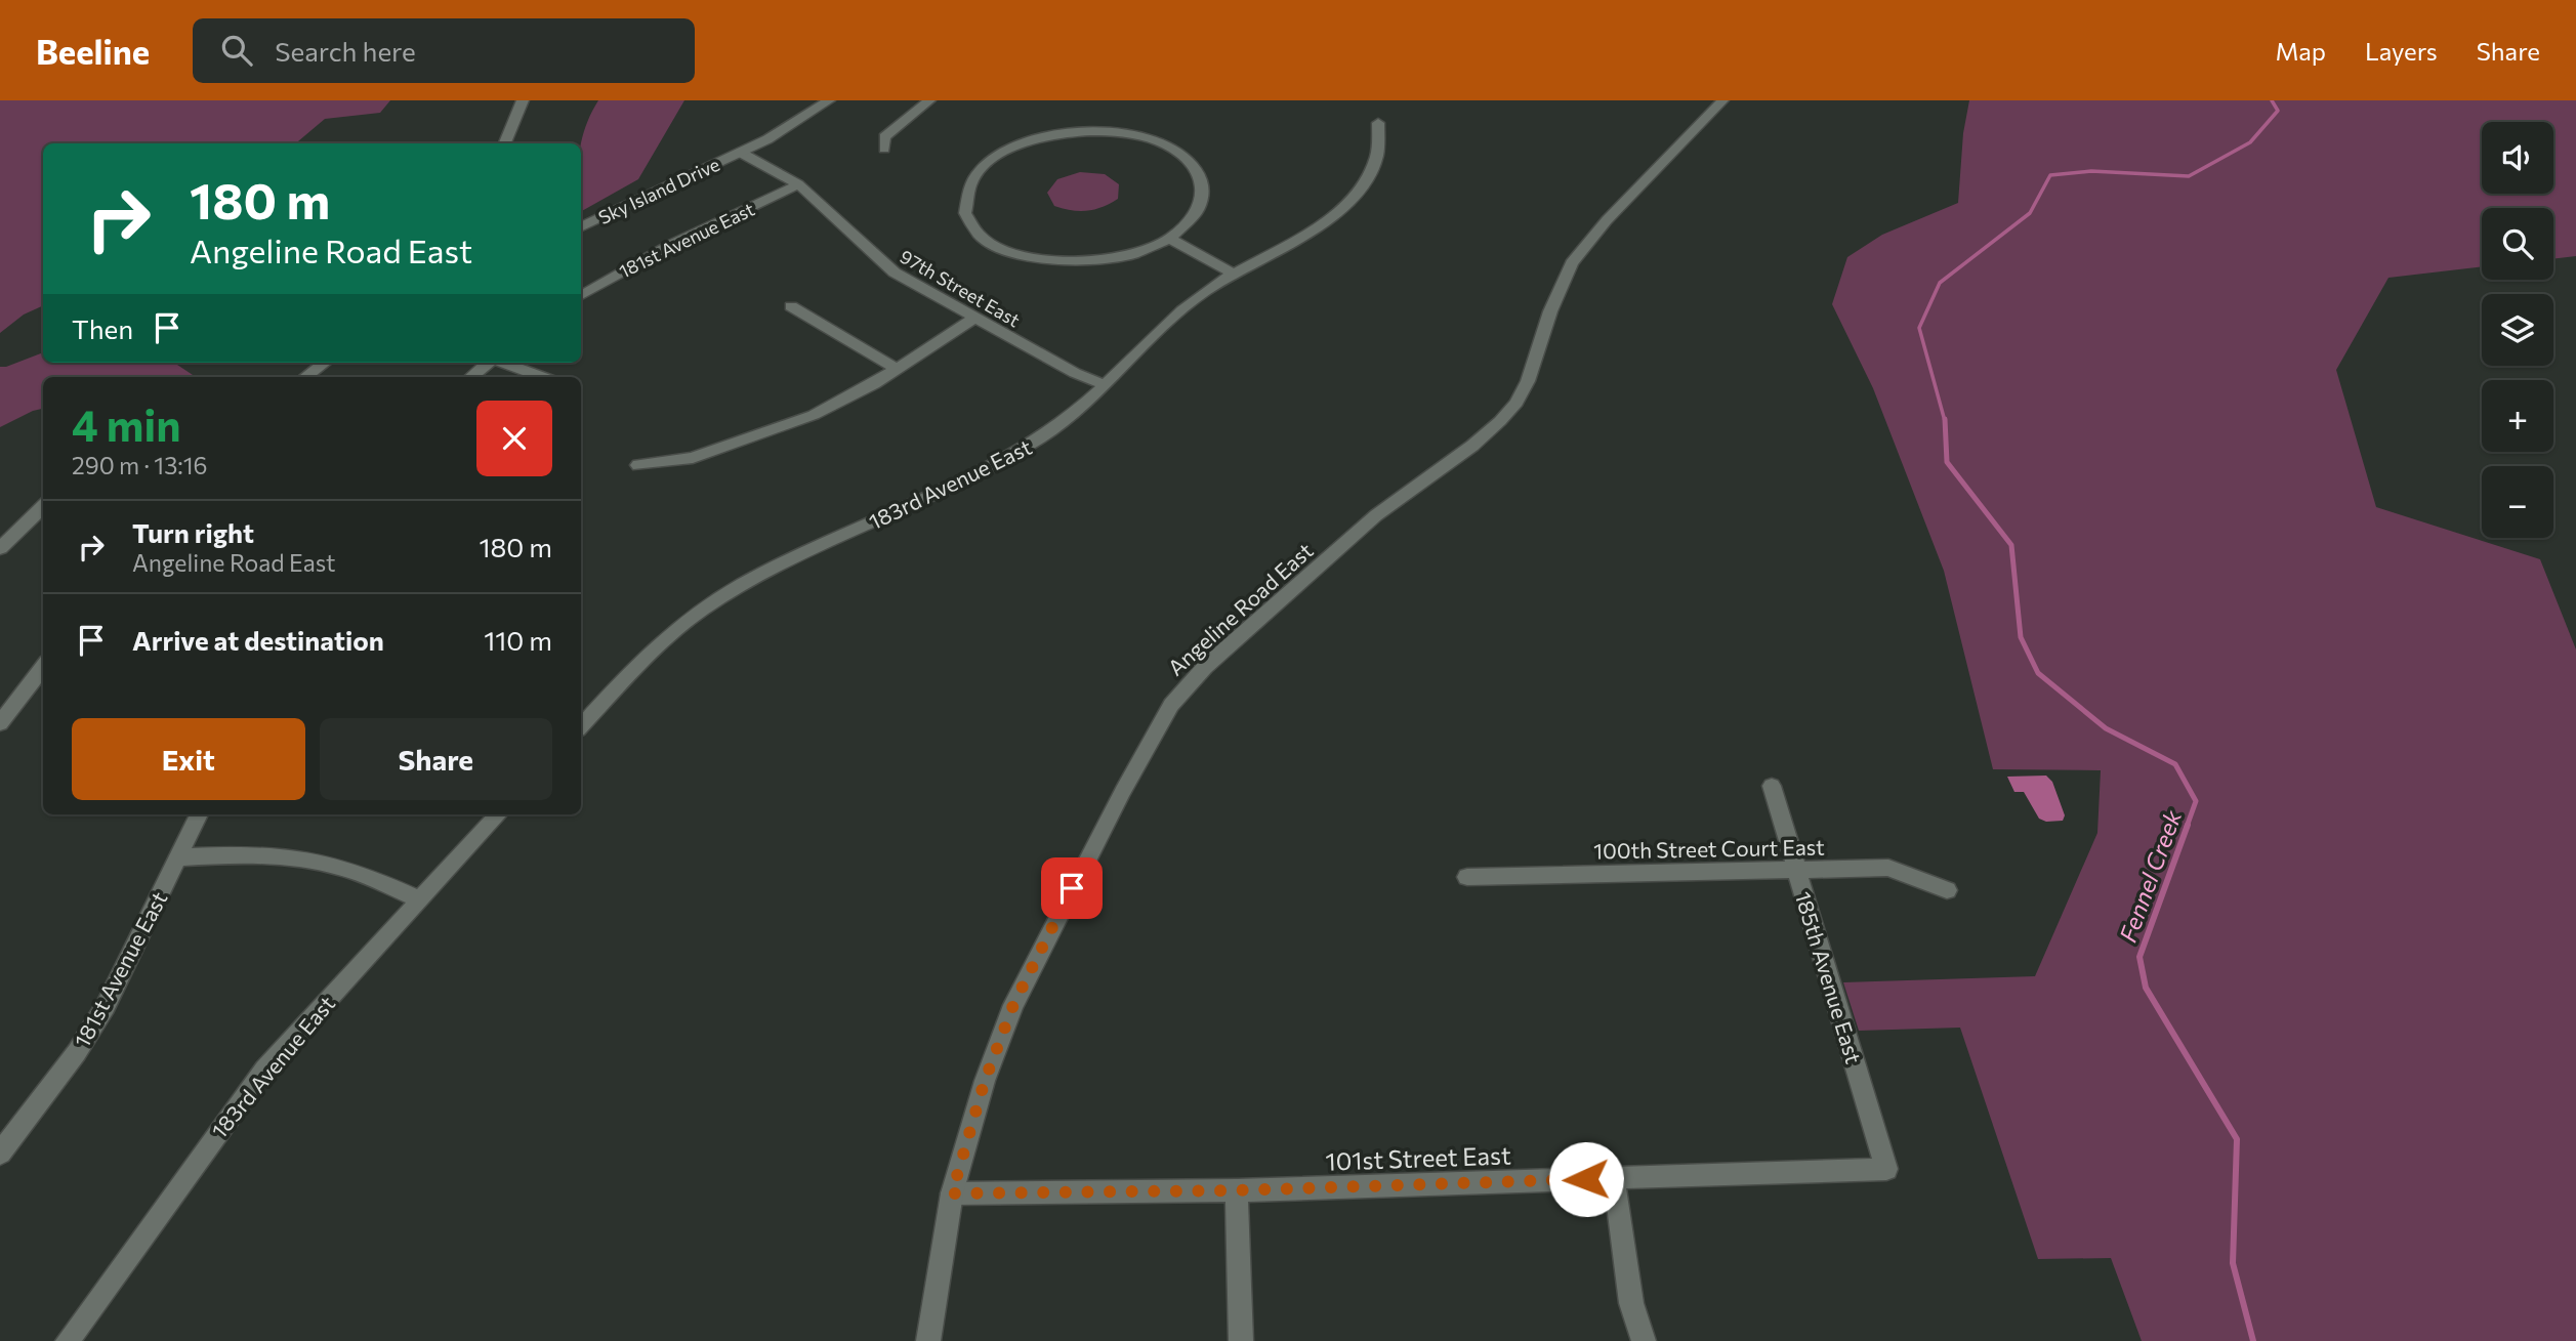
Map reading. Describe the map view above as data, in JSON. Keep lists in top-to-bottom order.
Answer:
{
  "streets": {
    "street": [
      "Sky Island Drive",
      "181st Avenue East",
      "97th Street East",
      "183rd Avenue East",
      "Angeline Road East",
      "100th Street Court East",
      "185th Avenue East",
      "101st Street East"
    ]
  },
  "crossings": [
    ["Sky Island Drive", "97th Street East"],
    ["181st Avenue East", "97th Street East"],
    ["97th Street East", "183rd Avenue East"],
    ["Angeline Road East", "101st Street East"],
    ["100th Street Court East", "185th Avenue East"],
    ["185th Avenue East", "101st Street East"]
  ],
  "water": ["Fennel Creek"],
  "page": {
    "header": "Beeline",
    "search": "Search here",
    "nav": ["Map", "Layers", "Share"],
    "map_buttons": ["+", "−"],
    "turn": ["180 m", "Angeline Road East"],
    "then": "Then",
    "heading": ["4 min", "290 m · 13:16"],
    "list": [
      {
        "name": "Turn right",
        "note": "Angeline Road East",
        "value": "180 m"
      },
      {
        "name": "Arrive at destination",
        "value": "110 m"
      }
    ],
    "buttons": ["Exit", "Share"]
  }
}
